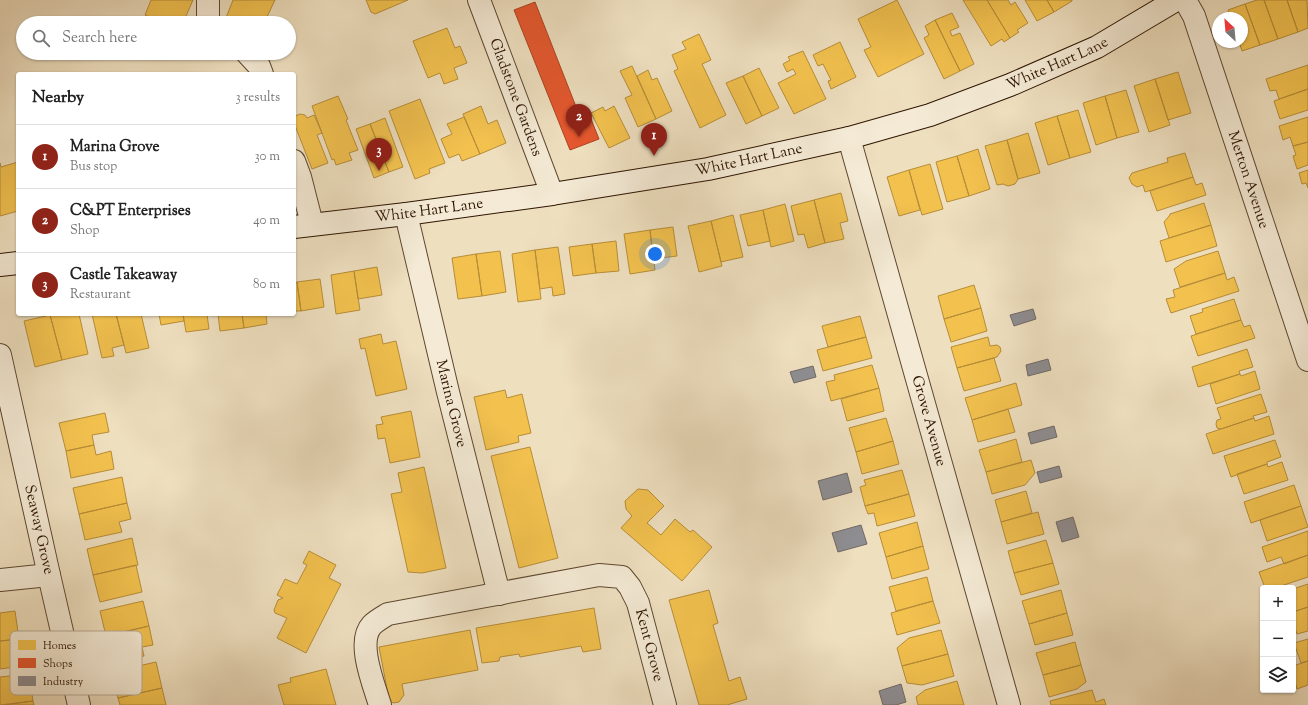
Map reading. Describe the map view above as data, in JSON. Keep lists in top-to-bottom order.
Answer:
{
  "streets": {
    "street": [
      "White Hart Lane",
      "Gladstone Gardens",
      "Merton Avenue",
      "Marina Grove",
      "Grove Avenue",
      "Seaway Grove",
      "Kent Grove"
    ]
  },
  "crossings": [
    ["White Hart Lane", "Gladstone Gardens"],
    ["White Hart Lane", "Marina Grove"],
    ["White Hart Lane", "Grove Avenue"],
    ["Marina Grove", "Kent Grove"]
  ],
  "legend": ["Homes", "Shops", "Industry"],
  "north": "top left",
  "page": {
    "search": "Search here",
    "heading": ["Nearby", "3 results"],
    "pins": ["2", "1", "3"],
    "list": [
      {
        "mark": "1",
        "name": "Marina Grove",
        "note": "Bus stop",
        "value": "30 m"
      },
      {
        "mark": "2",
        "name": "C&PT Enterprises",
        "note": "Shop",
        "value": "40 m"
      },
      {
        "mark": "3",
        "name": "Castle Takeaway",
        "note": "Restaurant",
        "value": "80 m"
      }
    ],
    "map_buttons": ["+", "−"]
  }
}
